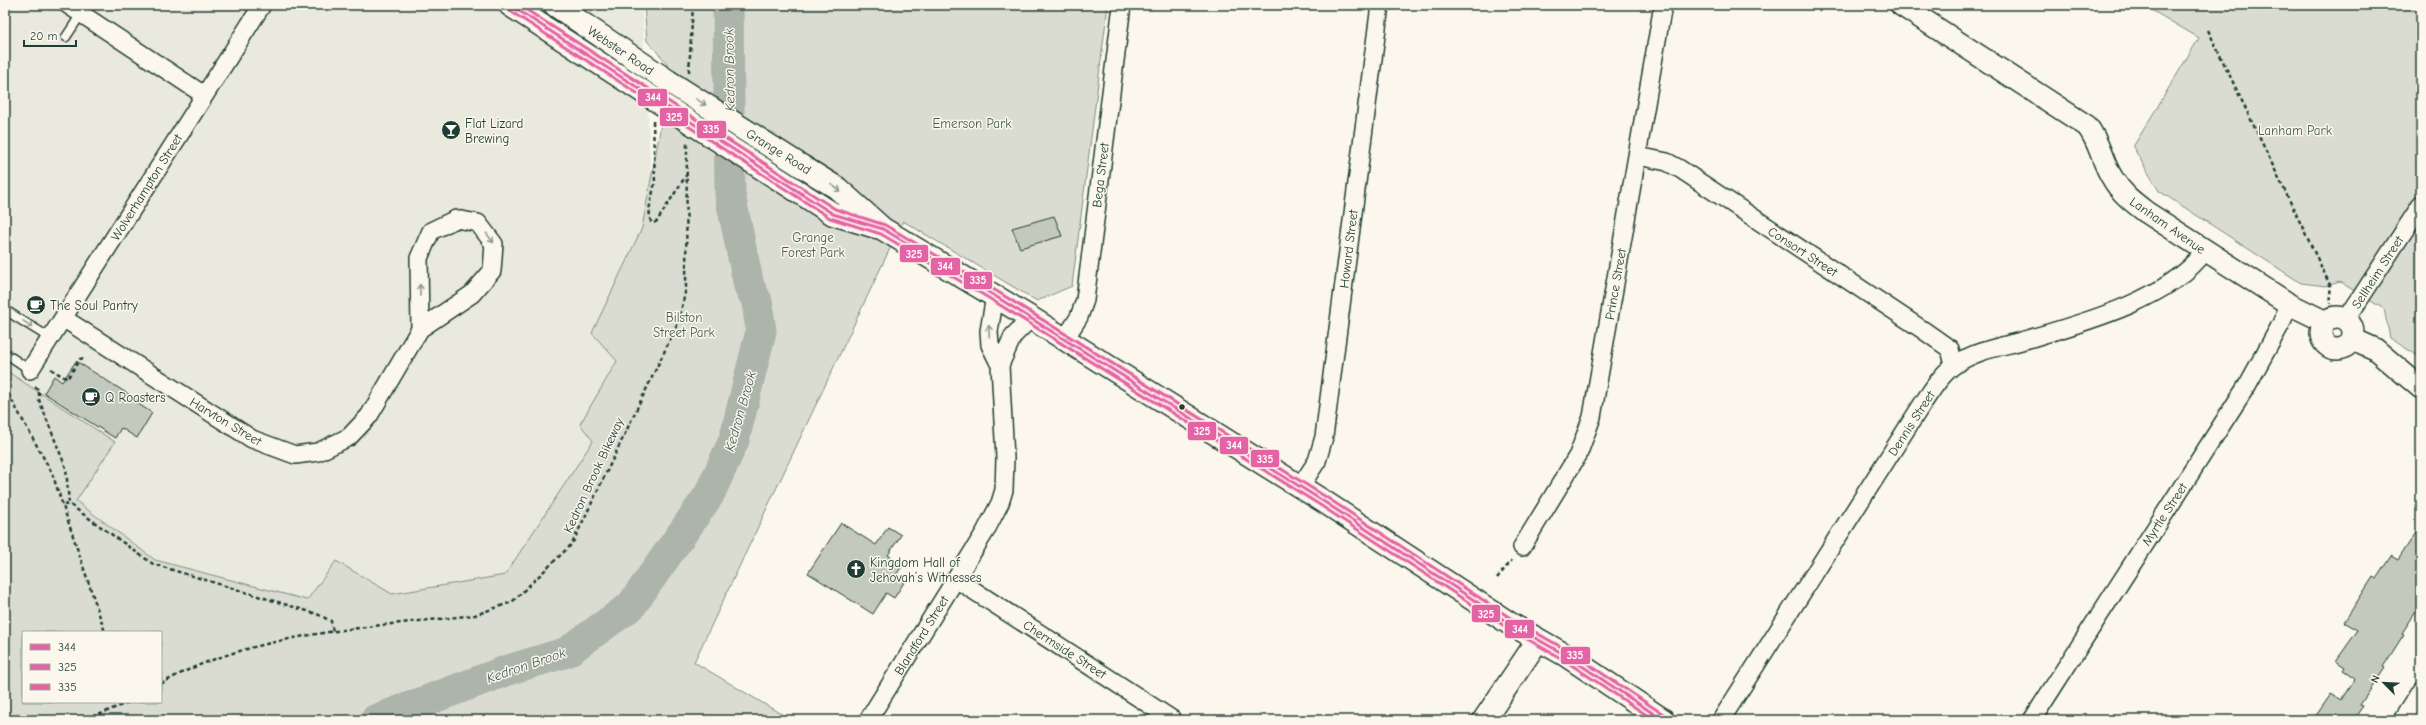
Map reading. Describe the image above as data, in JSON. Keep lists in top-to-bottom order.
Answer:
{
  "streets": {
    "main road": ["Webster Road", "Grange Road"],
    "street": [
      "Bega Street",
      "Wolverhampton Street",
      "Lanham Avenue",
      "Howard Street",
      "Consort Street",
      "Sellheim Street",
      "Prince Street",
      "Harvton Street",
      "Dennis Street",
      "Myrtle Street",
      "Blandford Street",
      "Chermside Street"
    ],
    "path": ["Kedron Brook Bikeway"]
  },
  "crossings": [
    ["Webster Road", "Grange Road"],
    ["Grange Road", "Bega Street"],
    ["Grange Road", "Howard Street"],
    ["Grange Road", "Blandford Street"],
    ["Wolverhampton Street", "Harvton Street"],
    ["Lanham Avenue", "Sellheim Street"],
    ["Lanham Avenue", "Dennis Street"],
    ["Lanham Avenue", "Myrtle Street"],
    ["Consort Street", "Prince Street"],
    ["Consort Street", "Dennis Street"],
    ["Blandford Street", "Chermside Street"]
  ],
  "water": ["Kedron Brook"],
  "parks": [
    "Emerson Park",
    "Lanham Park",
    "Grange Forest Park",
    "Bilston Street Park"
  ],
  "places": {
    "bar": ["Flat Lizard Brewing"],
    "cafe": ["The Soul Pantry", "Q Roasters"],
    "church": ["Kingdom Hall of Jehovah’s Witnesses"]
  },
  "lines": ["transit line 344", "transit line 335", "transit line 325"],
  "legend": ["344", "325", "335"],
  "scale_bar": "20 m",
  "north": "top left"
}
